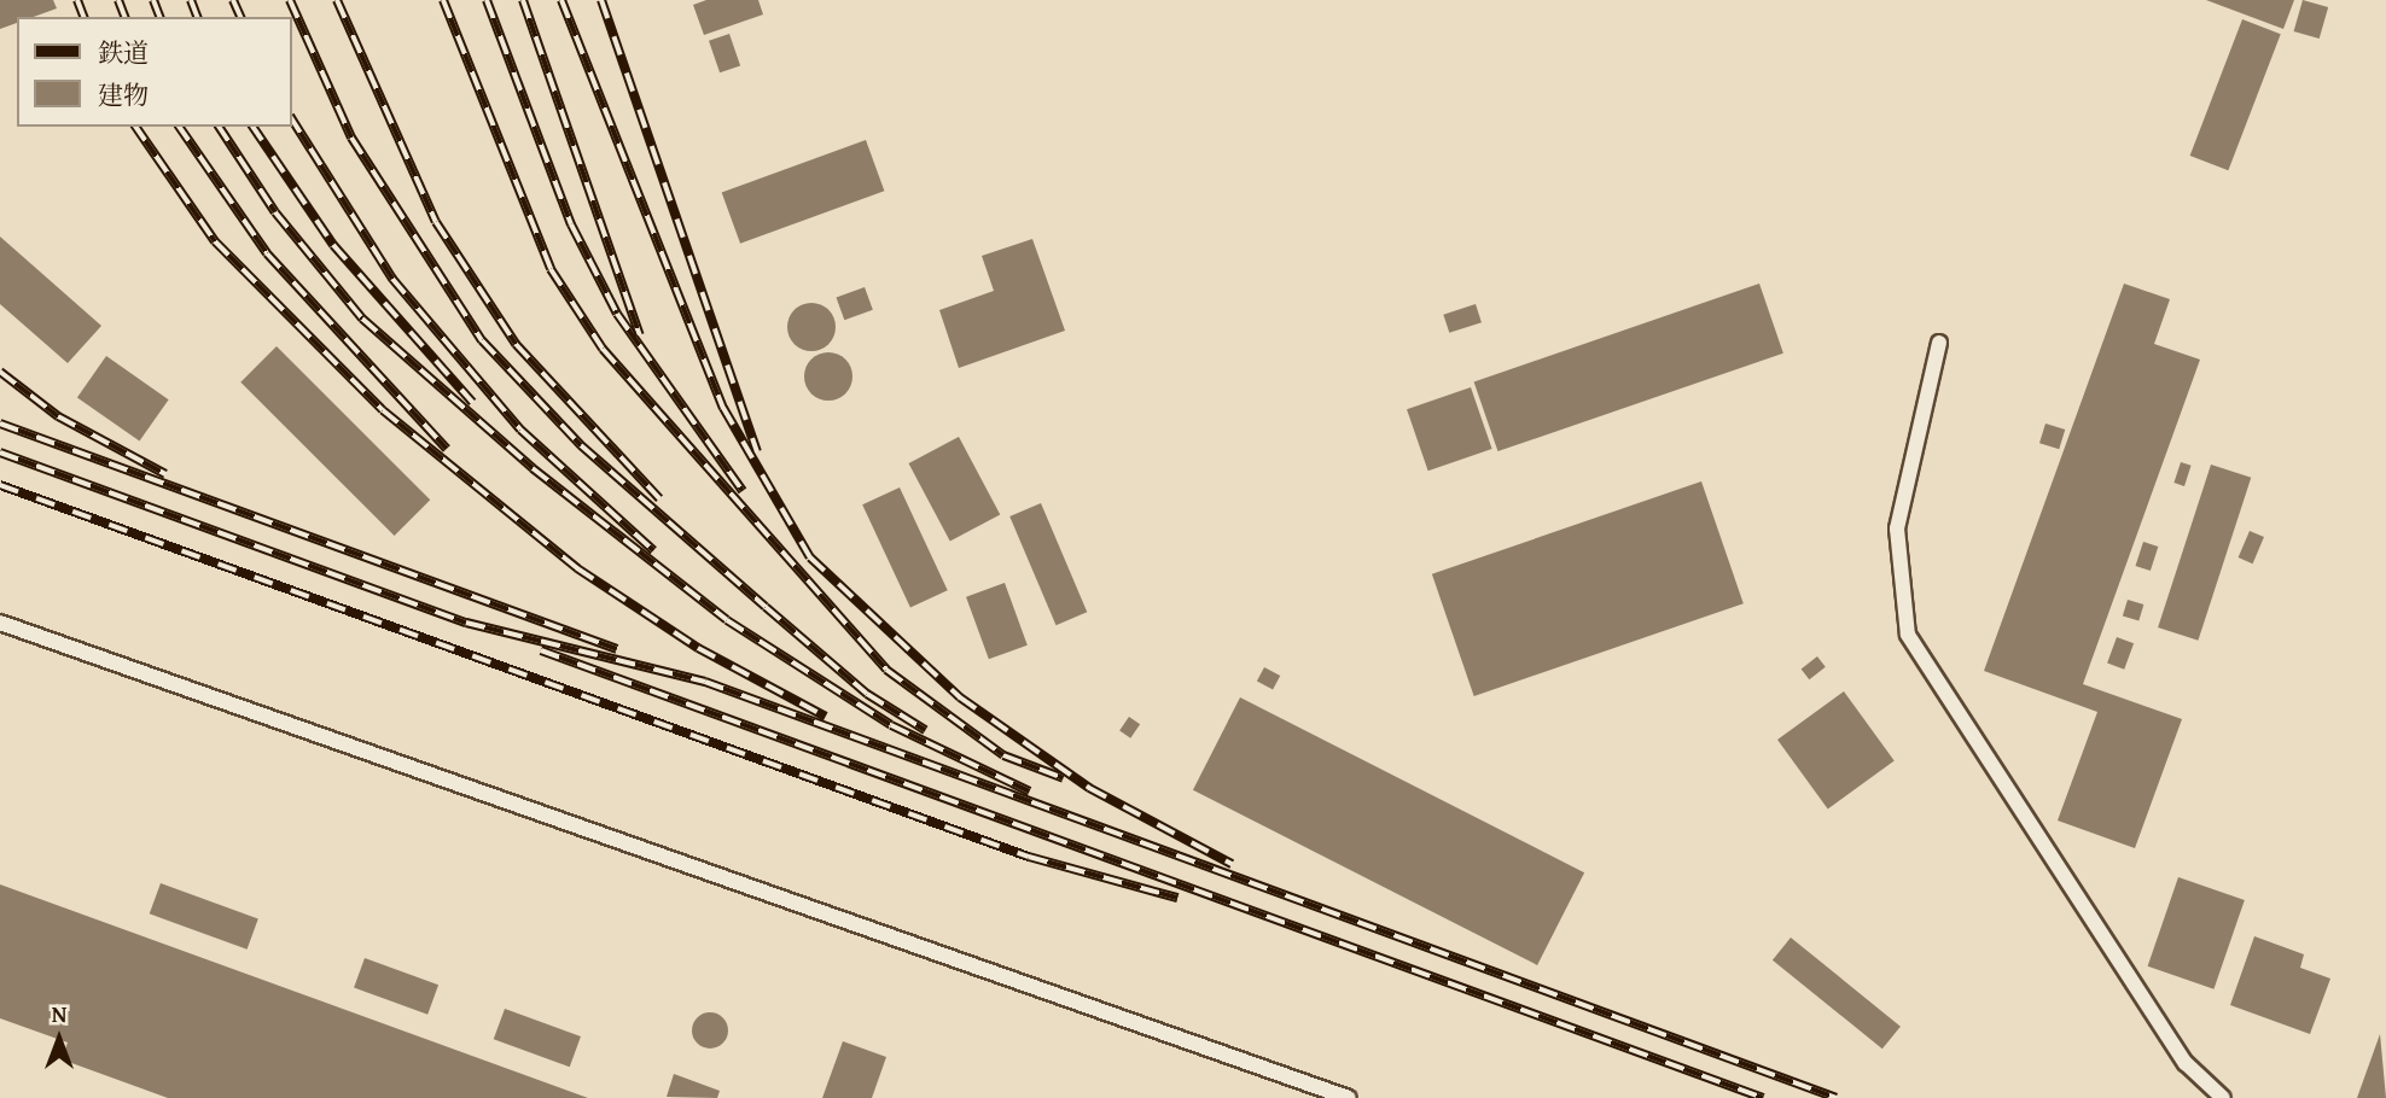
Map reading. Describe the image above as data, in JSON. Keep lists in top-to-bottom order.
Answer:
{
  "legend": ["鉄道", "建物"],
  "north": "top"
}
